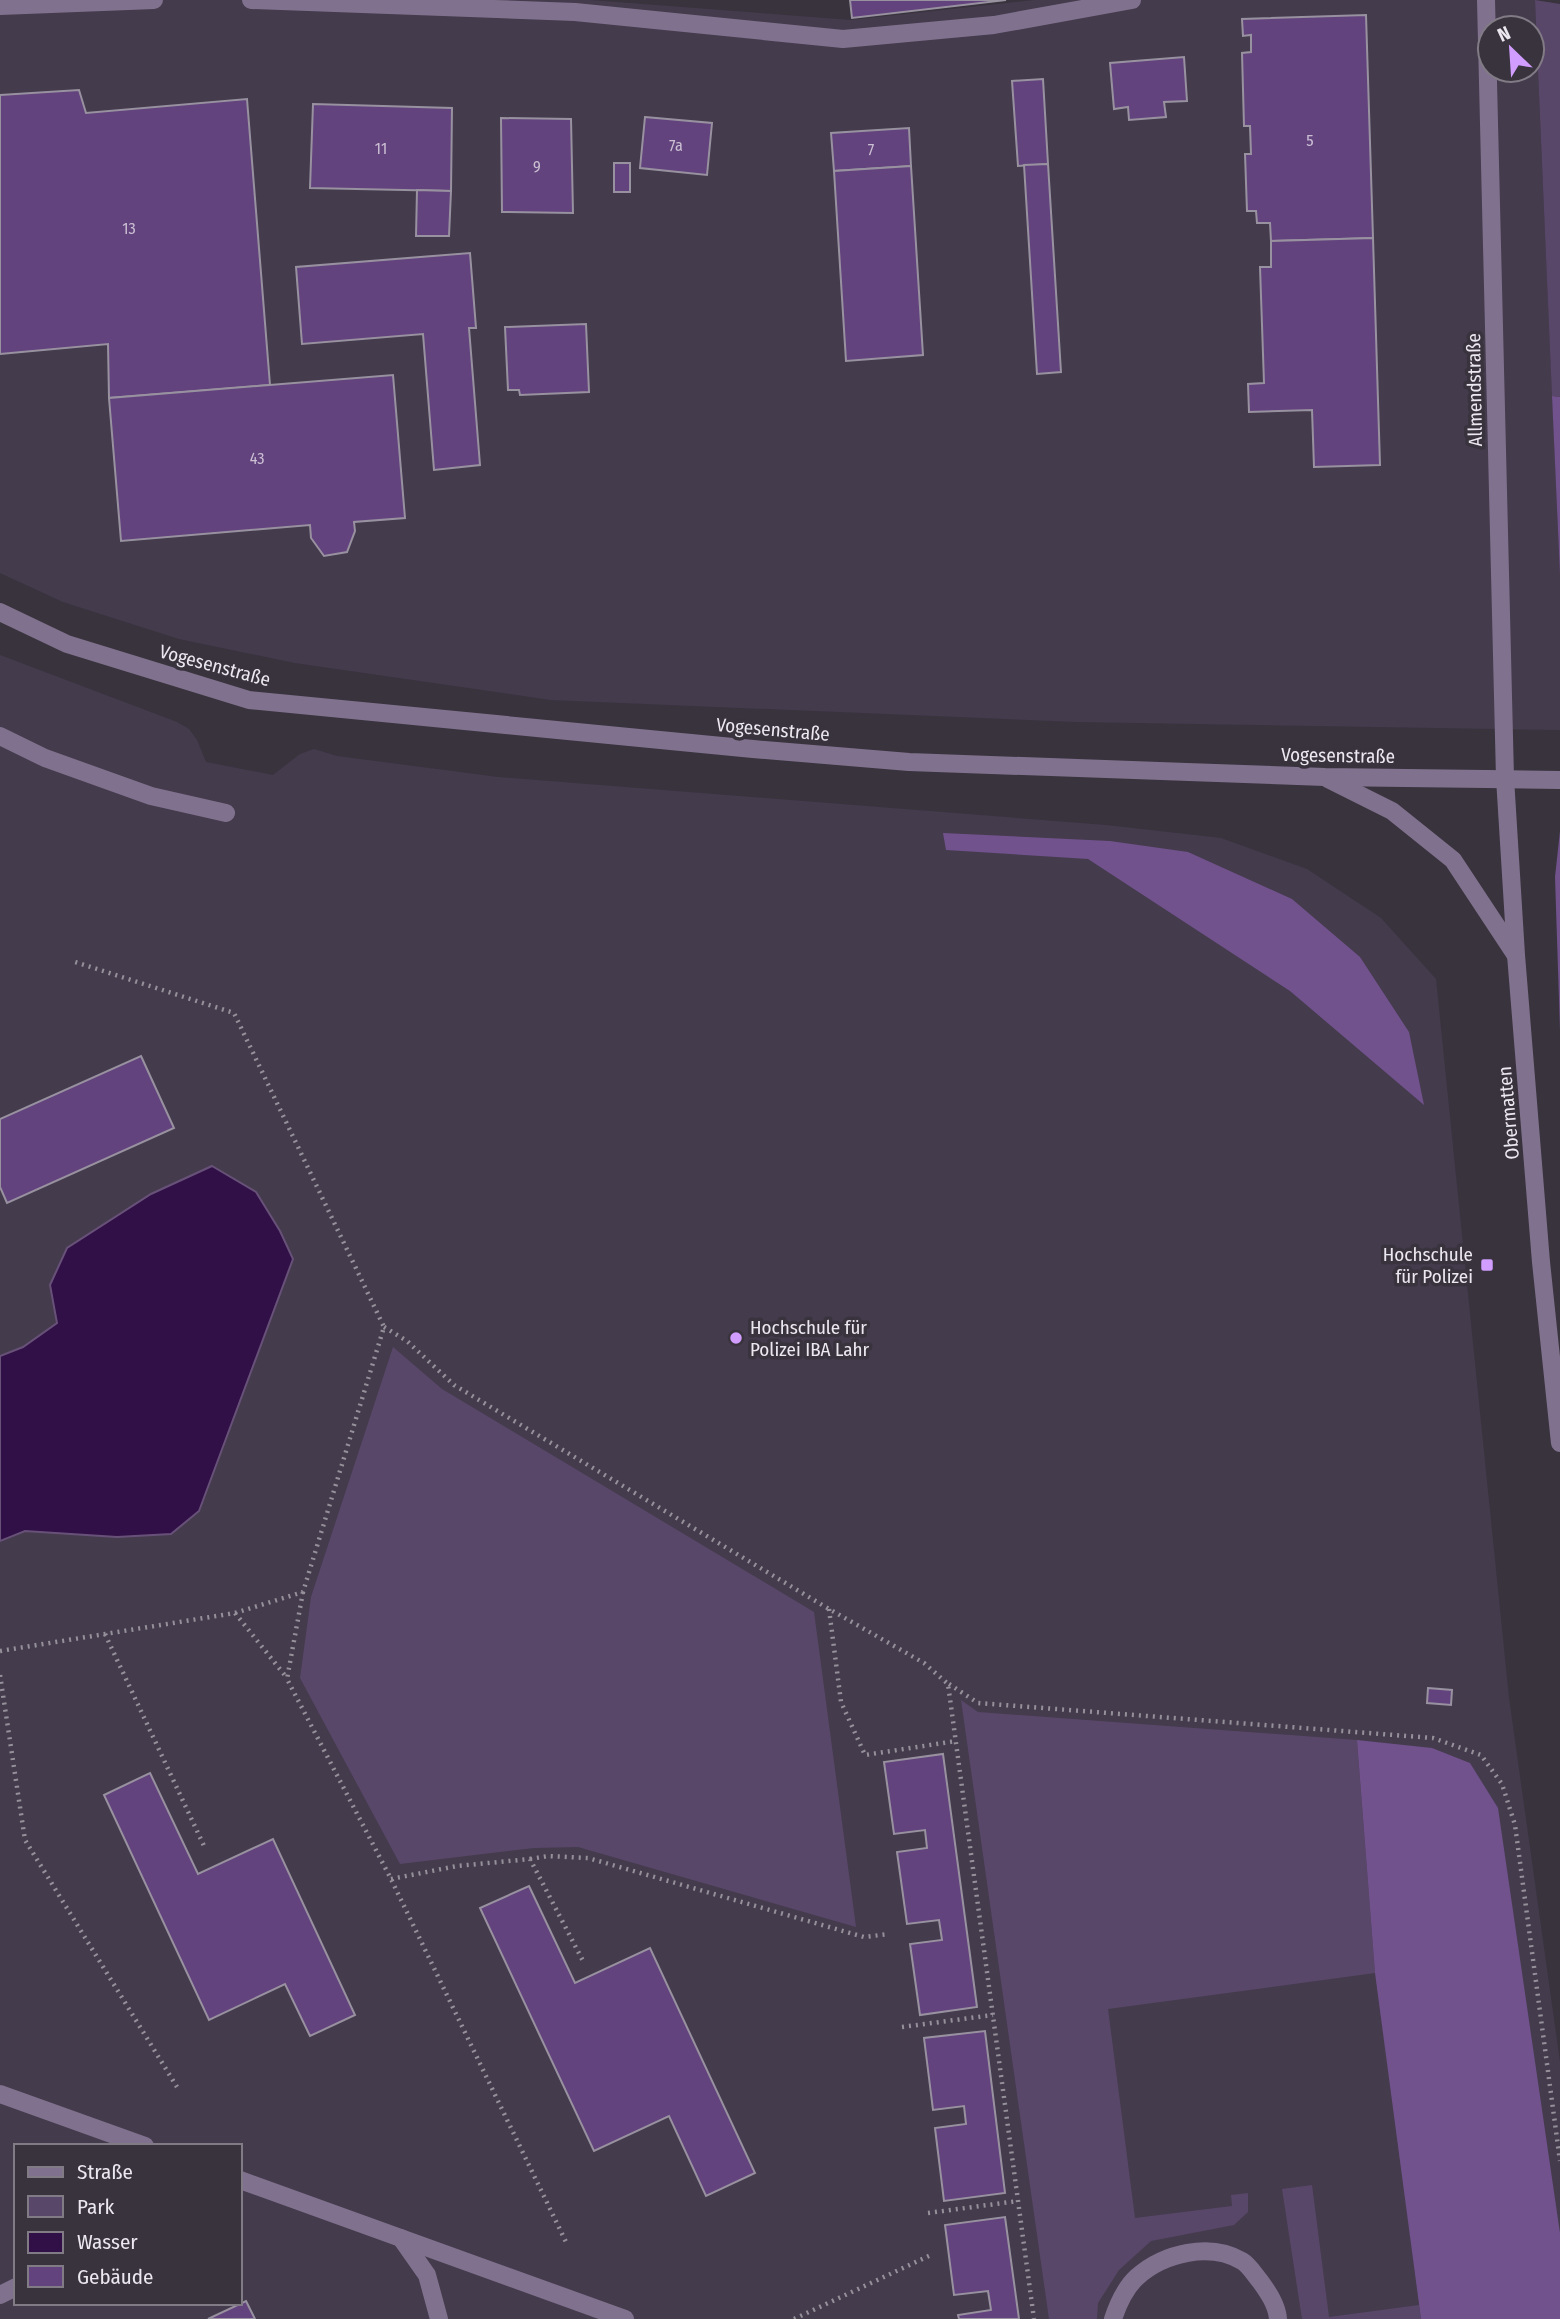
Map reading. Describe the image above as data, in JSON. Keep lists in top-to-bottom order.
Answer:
{
  "streets": {
    "street": ["Allmendstraße", "Vogesenstraße", "Obermatten"]
  },
  "crossings": [
    ["Allmendstraße", "Vogesenstraße"],
    ["Allmendstraße", "Obermatten"],
    ["Vogesenstraße", "Obermatten"]
  ],
  "places": {
    "transit": ["Hochschule für Polizei"],
    "other": ["Hochschule für Polizei IBA Lahr"]
  },
  "house_numbers": [
    "5",
    "7a",
    "11",
    "7",
    "9",
    "13",
    "43"
  ],
  "legend": [
    "Straße",
    "Park",
    "Wasser",
    "Gebäude"
  ],
  "north": "top left"
}
